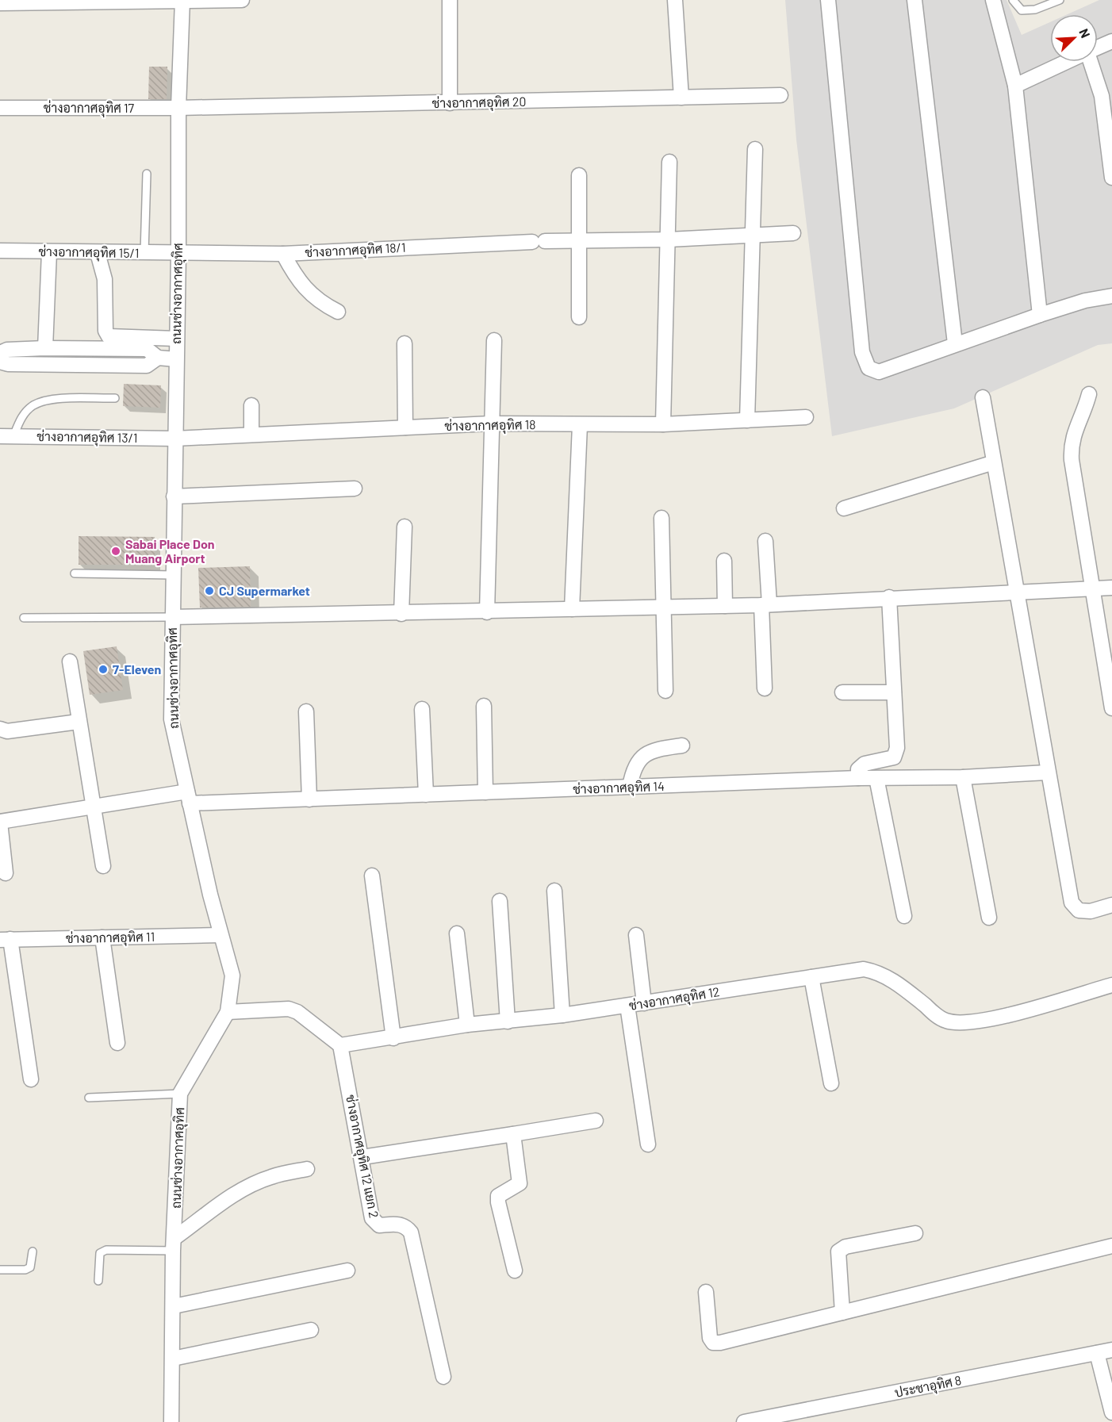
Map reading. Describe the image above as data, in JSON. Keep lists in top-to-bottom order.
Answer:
{
  "streets": {
    "street": [
      "ช่างอากาศอุทิศ 20",
      "ช่างอากาศอุทิศ 17",
      "ช่างอากาศอุทิศ 18/1",
      "ช่างอากาศอุทิศ 15/1",
      "ถนนช่างอากาศอุทิศ",
      "ช่างอากาศอุทิศ 18",
      "ช่างอากาศอุทิศ 13/1",
      "ช่างอากาศอุทิศ 14",
      "ช่างอากาศอุทิศ 11",
      "ช่างอากาศอุทิศ 12",
      "ช่างอากาศอุทิศ 12 แยก 2",
      "ประชาอุทิศ 8"
    ]
  },
  "crossings": [
    ["ช่างอากาศอุทิศ 20", "ช่างอากาศอุทิศ 17"],
    ["ช่างอากาศอุทิศ 20", "ถนนช่างอากาศอุทิศ"],
    ["ช่างอากาศอุทิศ 17", "ถนนช่างอากาศอุทิศ"],
    ["ช่างอากาศอุทิศ 18/1", "ช่างอากาศอุทิศ 15/1"],
    ["ช่างอากาศอุทิศ 18/1", "ถนนช่างอากาศอุทิศ"],
    ["ช่างอากาศอุทิศ 15/1", "ถนนช่างอากาศอุทิศ"],
    ["ถนนช่างอากาศอุทิศ", "ช่างอากาศอุทิศ 18"],
    ["ถนนช่างอากาศอุทิศ", "ช่างอากาศอุทิศ 13/1"],
    ["ถนนช่างอากาศอุทิศ", "ช่างอากาศอุทิศ 14"],
    ["ถนนช่างอากาศอุทิศ", "ช่างอากาศอุทิศ 11"],
    ["ช่างอากาศอุทิศ 18", "ช่างอากาศอุทิศ 13/1"],
    ["ช่างอากาศอุทิศ 12", "ช่างอากาศอุทิศ 12 แยก 2"]
  ],
  "places": ["Sabai Place Don Muang Airport", "CJ Supermarket", "7-Eleven"],
  "north": "top right"
}
